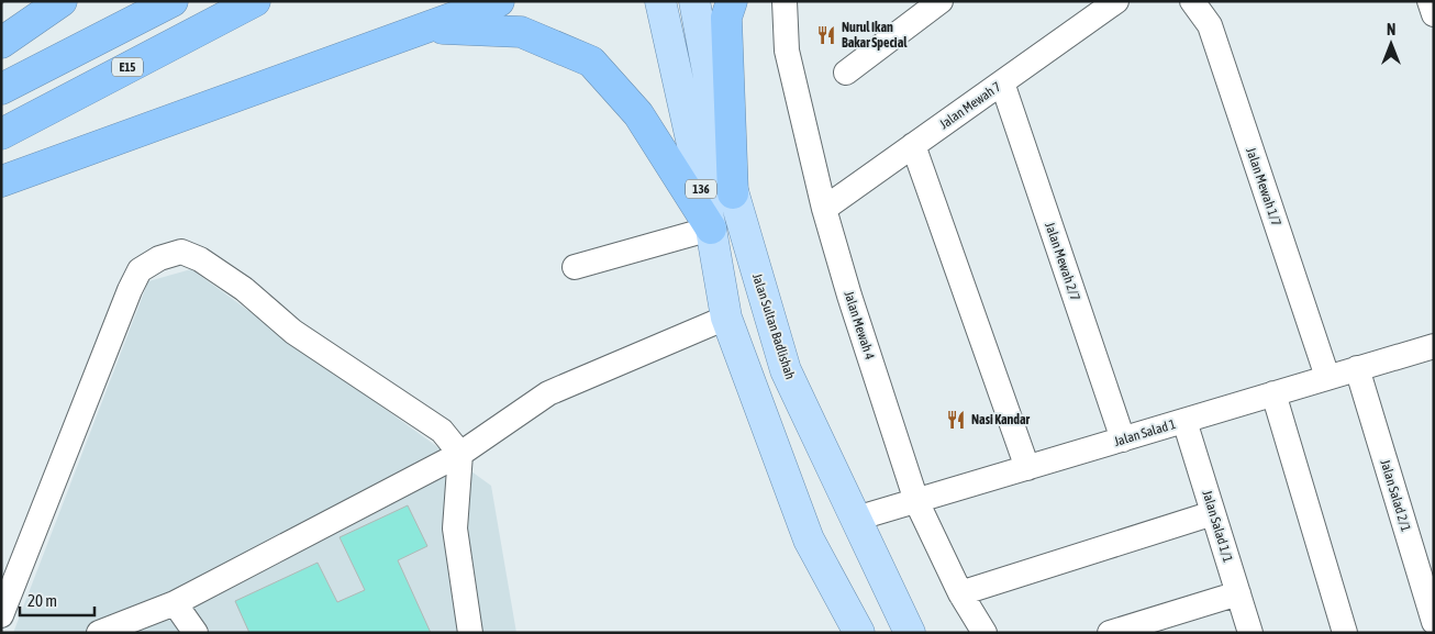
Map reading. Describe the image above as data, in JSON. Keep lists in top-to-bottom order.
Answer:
{
  "streets": {
    "highway": ["E15"],
    "main road": ["136", "Jalan Sultan Badlishah"],
    "street": [
      "Jalan Mewah 7",
      "Jalan Mewah 1/7",
      "Jalan Mewah 2/7",
      "Jalan Mewah 4",
      "Jalan Salad 1",
      "Jalan Salad 2/1",
      "Jalan Salad 1/1"
    ]
  },
  "crossings": [
    ["Jalan Mewah 7", "Jalan Mewah 2/7"],
    ["Jalan Mewah 7", "Jalan Mewah 4"],
    ["Jalan Mewah 1/7", "Jalan Salad 1"],
    ["Jalan Mewah 2/7", "Jalan Salad 1"],
    ["Jalan Mewah 4", "Jalan Salad 1"],
    ["Jalan Sultan Badlishah", "Jalan Salad 1"],
    ["Jalan Salad 1", "Jalan Salad 2/1"],
    ["Jalan Salad 1", "Jalan Salad 1/1"]
  ],
  "places": {
    "restaurant": ["Nurul Ikan Bakar Special", "Nasi Kandar"]
  },
  "scale_bar": "20 m",
  "north": "top"
}
